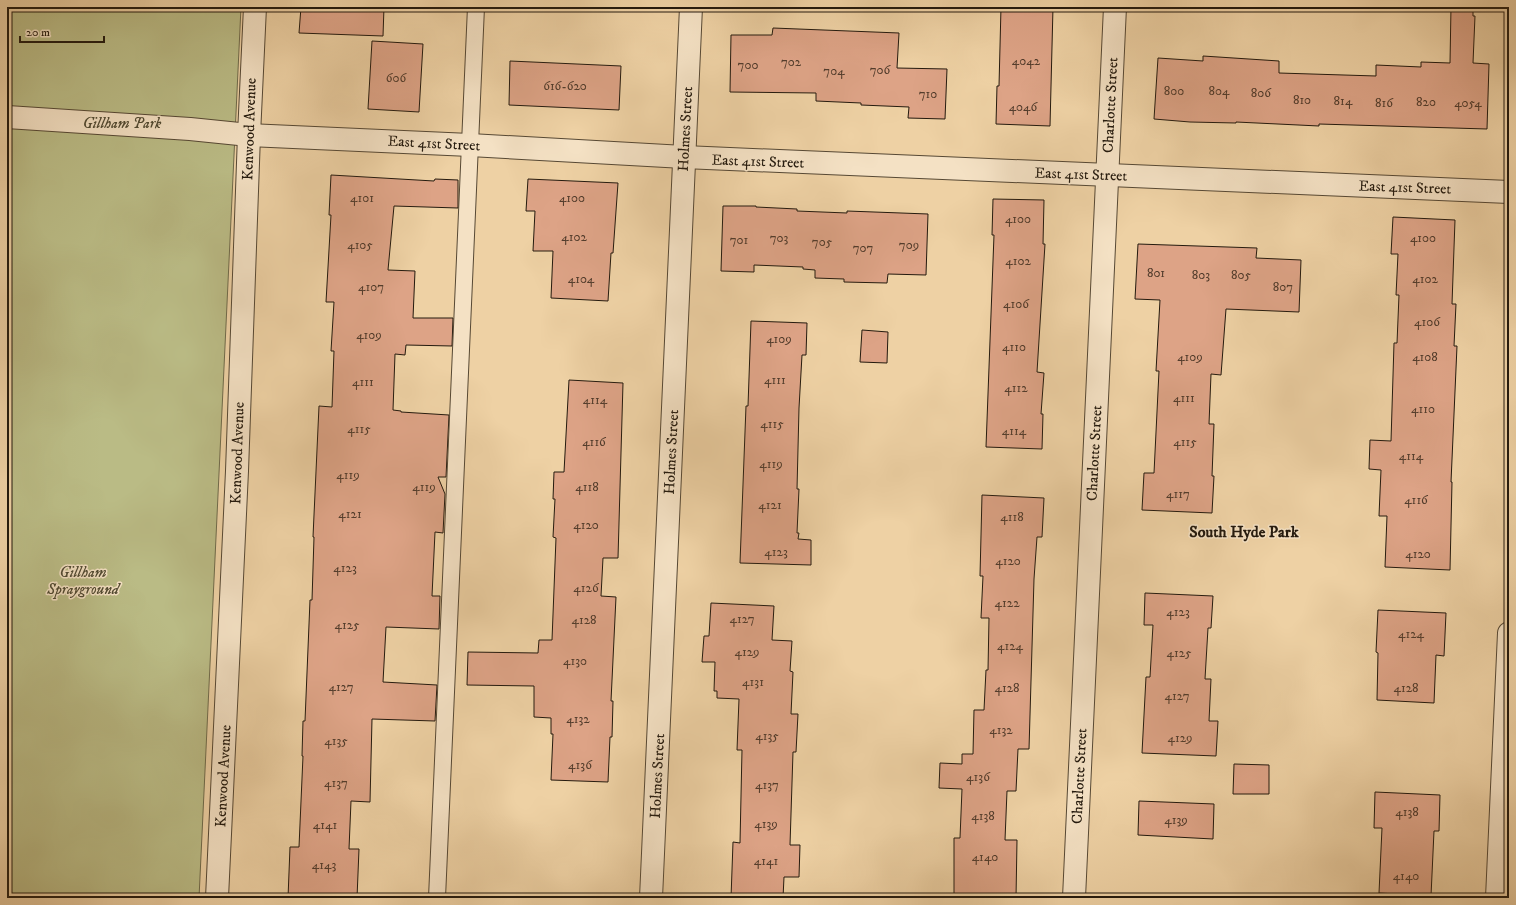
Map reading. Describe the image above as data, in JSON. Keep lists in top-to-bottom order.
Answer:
{
  "streets": {
    "street": [
      "Charlotte Street",
      "Kenwood Avenue",
      "Holmes Street",
      "East 41st Street"
    ]
  },
  "crossings": [
    ["Charlotte Street", "East 41st Street"],
    ["Kenwood Avenue", "East 41st Street"],
    ["Holmes Street", "East 41st Street"]
  ],
  "districts": ["South Hyde Park"],
  "parks": ["Gillham Park", "Gillham Sprayground"],
  "house_numbers": [
    "4042",
    "702",
    "700",
    "706",
    "704",
    "606",
    "616-620",
    "800",
    "804",
    "806",
    "710",
    "810",
    "814",
    "820",
    "816",
    "4054",
    "4046",
    "4101",
    "4100",
    "4100",
    "4102",
    "703",
    "4100",
    "701",
    "705",
    "4105",
    "709",
    "707",
    "4102",
    "801",
    "803",
    "805",
    "4104",
    "4102",
    "4107",
    "807",
    "4106",
    "4106",
    "4109",
    "4109",
    "4110",
    "4109",
    "4108",
    "4111",
    "4111",
    "4112",
    "4111",
    "4114",
    "4110",
    "4115",
    "4115",
    "4114",
    "4116",
    "4115",
    "4114",
    "4119",
    "4119",
    "4119",
    "4118",
    "4117",
    "4116",
    "4121",
    "4121",
    "4118",
    "4120",
    "4123",
    "4120",
    "4120",
    "4123",
    "4126",
    "4122",
    "4123",
    "4127",
    "4128",
    "4125",
    "4124",
    "4124",
    "4129",
    "4125",
    "4130",
    "4131",
    "4127",
    "4128",
    "4128",
    "4127",
    "4132",
    "4132",
    "4135",
    "4129",
    "4135",
    "4136",
    "4136",
    "4137",
    "4137",
    "4138",
    "4138",
    "4139",
    "4139",
    "4141",
    "4140",
    "4141",
    "4143",
    "4140"
  ],
  "scale_bar": "20 m"
}
